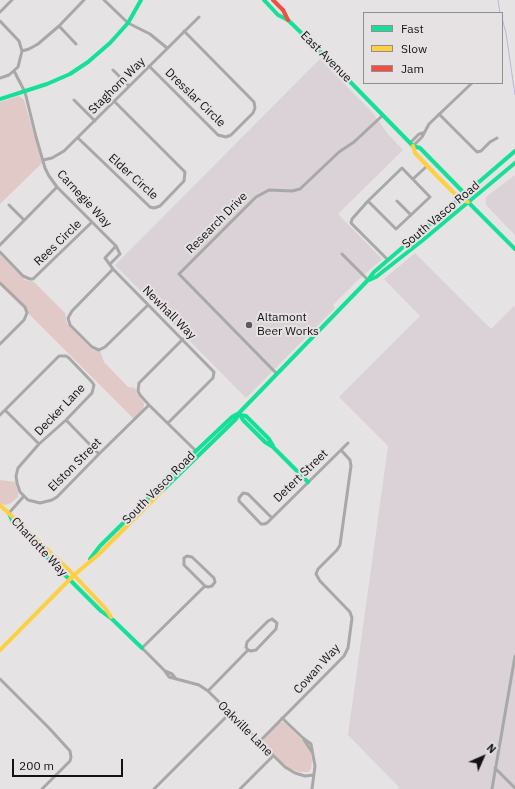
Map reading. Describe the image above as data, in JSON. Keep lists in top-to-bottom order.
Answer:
{
  "streets": {
    "main road": [
      "East Avenue",
      "South Vasco Road",
      "Charlotte Way",
      "Oakville Lane"
    ],
    "street": [
      "Staghorn Way",
      "Dresslar Circle",
      "Elder Circle",
      "Carnegie Way",
      "Research Drive",
      "Rees Circle",
      "Newhall Way",
      "Decker Lane",
      "Elston Street",
      "Detert Street",
      "Cowan Way"
    ]
  },
  "crossings": [
    ["East Avenue", "South Vasco Road"],
    ["East Avenue", "Research Drive"],
    ["Staghorn Way", "Dresslar Circle"],
    ["Staghorn Way", "Elder Circle"],
    ["Staghorn Way", "Carnegie Way"],
    ["Carnegie Way", "Rees Circle"],
    ["South Vasco Road", "Research Drive"],
    ["South Vasco Road", "Charlotte Way"],
    ["South Vasco Road", "Oakville Lane"],
    ["Decker Lane", "Elston Street"],
    ["Detert Street", "Cowan Way"],
    ["Charlotte Way", "Oakville Lane"],
    ["Cowan Way", "Oakville Lane"]
  ],
  "places": ["Altamont Beer Works"],
  "legend": ["Fast", "Slow", "Jam"],
  "scale_bar": "200 m",
  "north": "top right"
}
